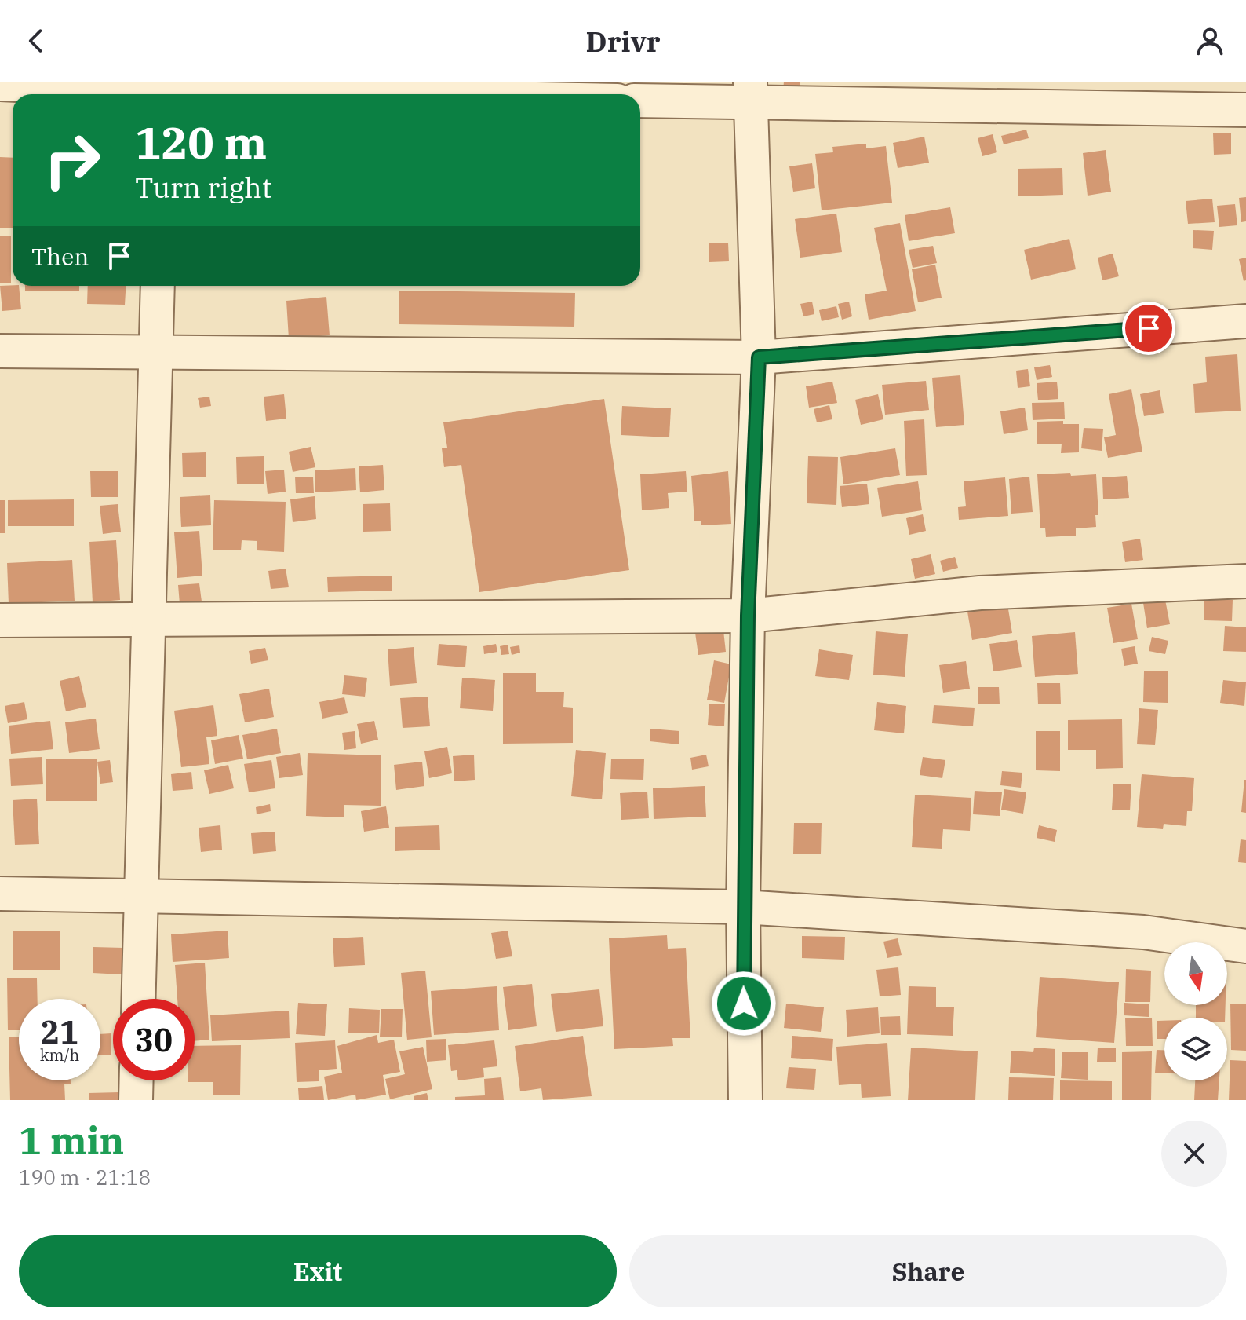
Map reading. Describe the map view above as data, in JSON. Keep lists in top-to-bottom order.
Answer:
{
  "north": "bottom",
  "page": {
    "header": "Drivr",
    "turn": ["120 m", "Turn right"],
    "then": "Then",
    "speed": "21 km/h",
    "limit": "30",
    "heading": ["1 min", "190 m · 21:18"],
    "buttons": ["Exit", "Share"]
  }
}
